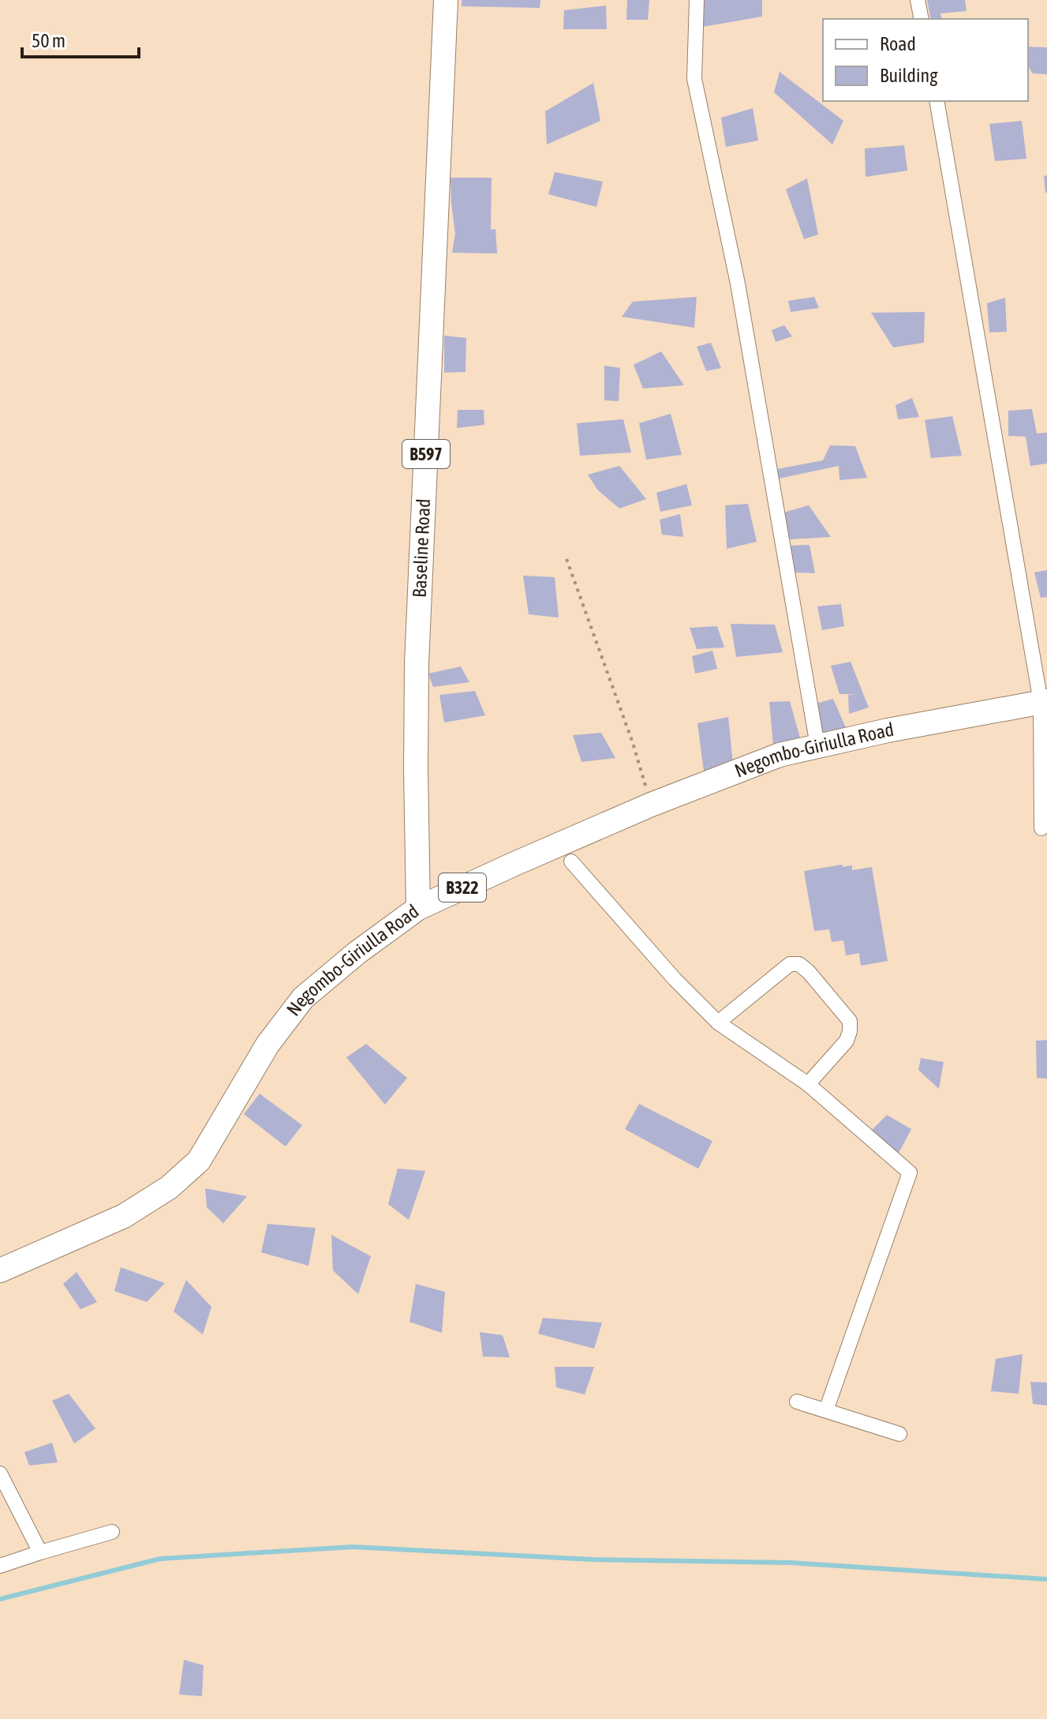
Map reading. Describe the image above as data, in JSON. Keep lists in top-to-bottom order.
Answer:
{
  "streets": {
    "main road": [
      "B597",
      "Baseline Road",
      "Negombo-Giriulla Road",
      "B322"
    ]
  },
  "crossings": [
    ["Baseline Road", "Negombo-Giriulla Road"]
  ],
  "legend": ["Road", "Building"],
  "scale_bar": "50 m"
}
